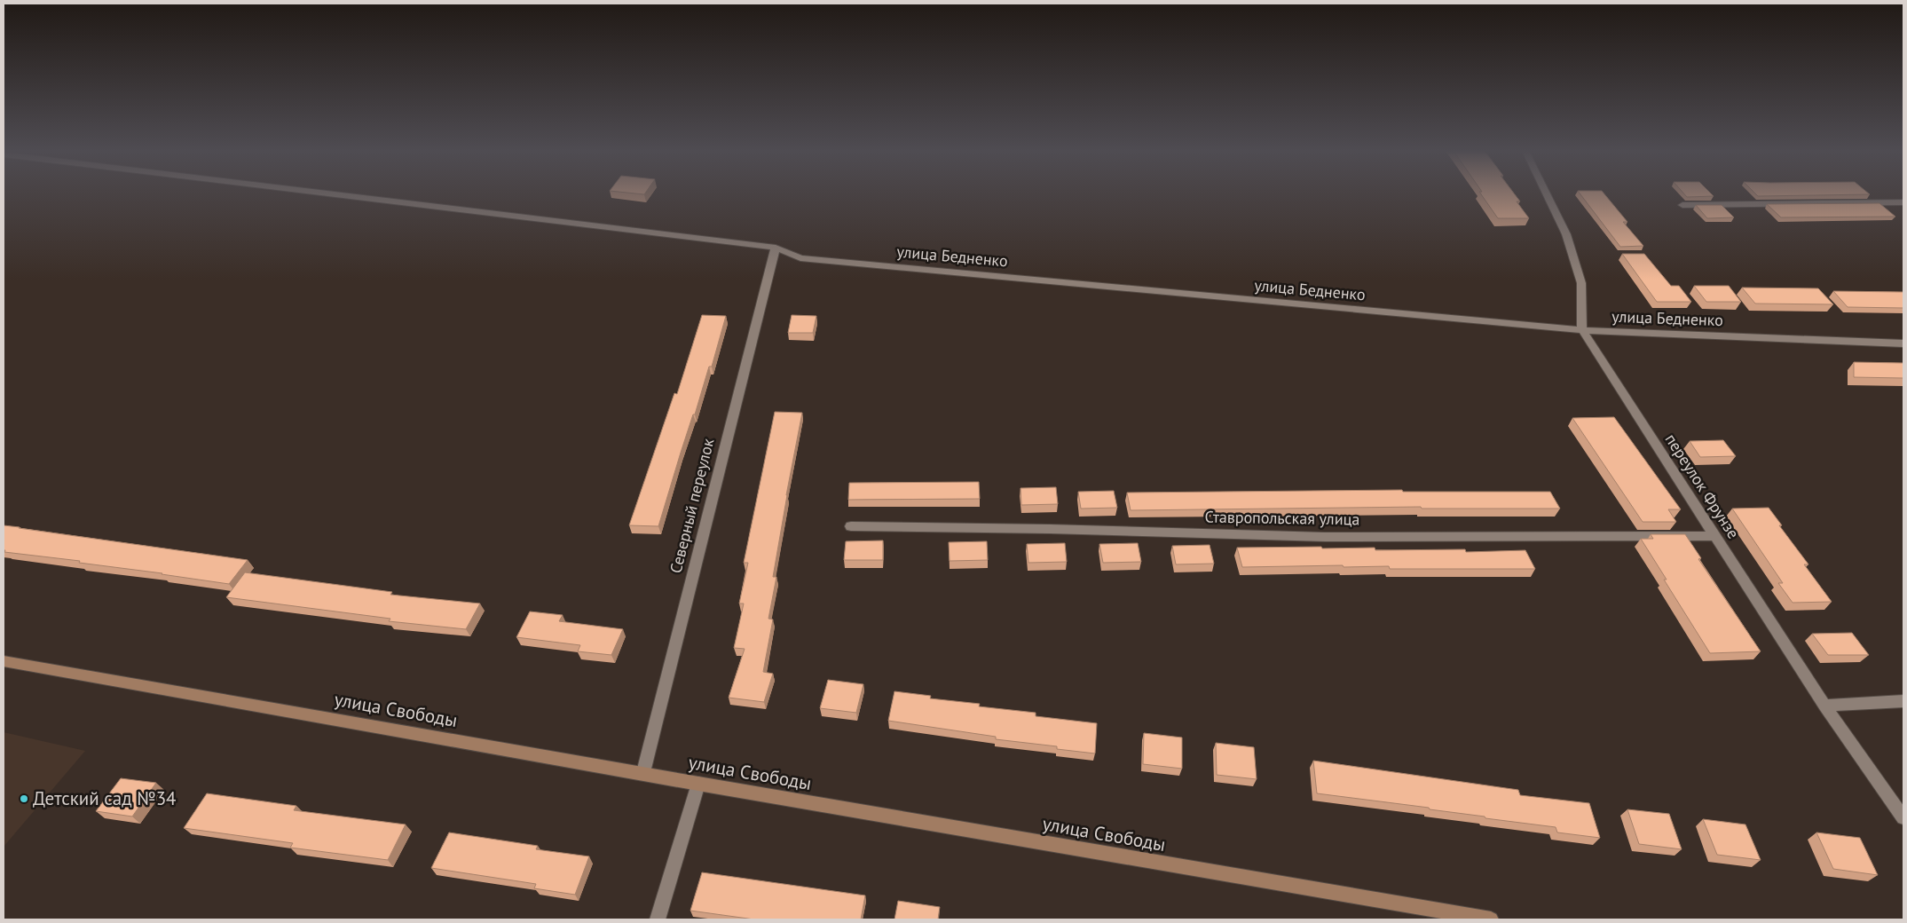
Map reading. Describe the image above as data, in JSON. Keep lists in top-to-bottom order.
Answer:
{
  "streets": {
    "main road": ["улица Свободы"],
    "street": [
      "улица Бедненко",
      "переулок Фрунзе",
      "Северный переулок",
      "Ставропольская улица"
    ]
  },
  "crossings": [
    ["улица Бедненко", "переулок Фрунзе"],
    ["улица Бедненко", "Северный переулок"],
    ["переулок Фрунзе", "Ставропольская улица"],
    ["Северный переулок", "улица Свободы"]
  ],
  "places": ["Детский сад №34"]
}
